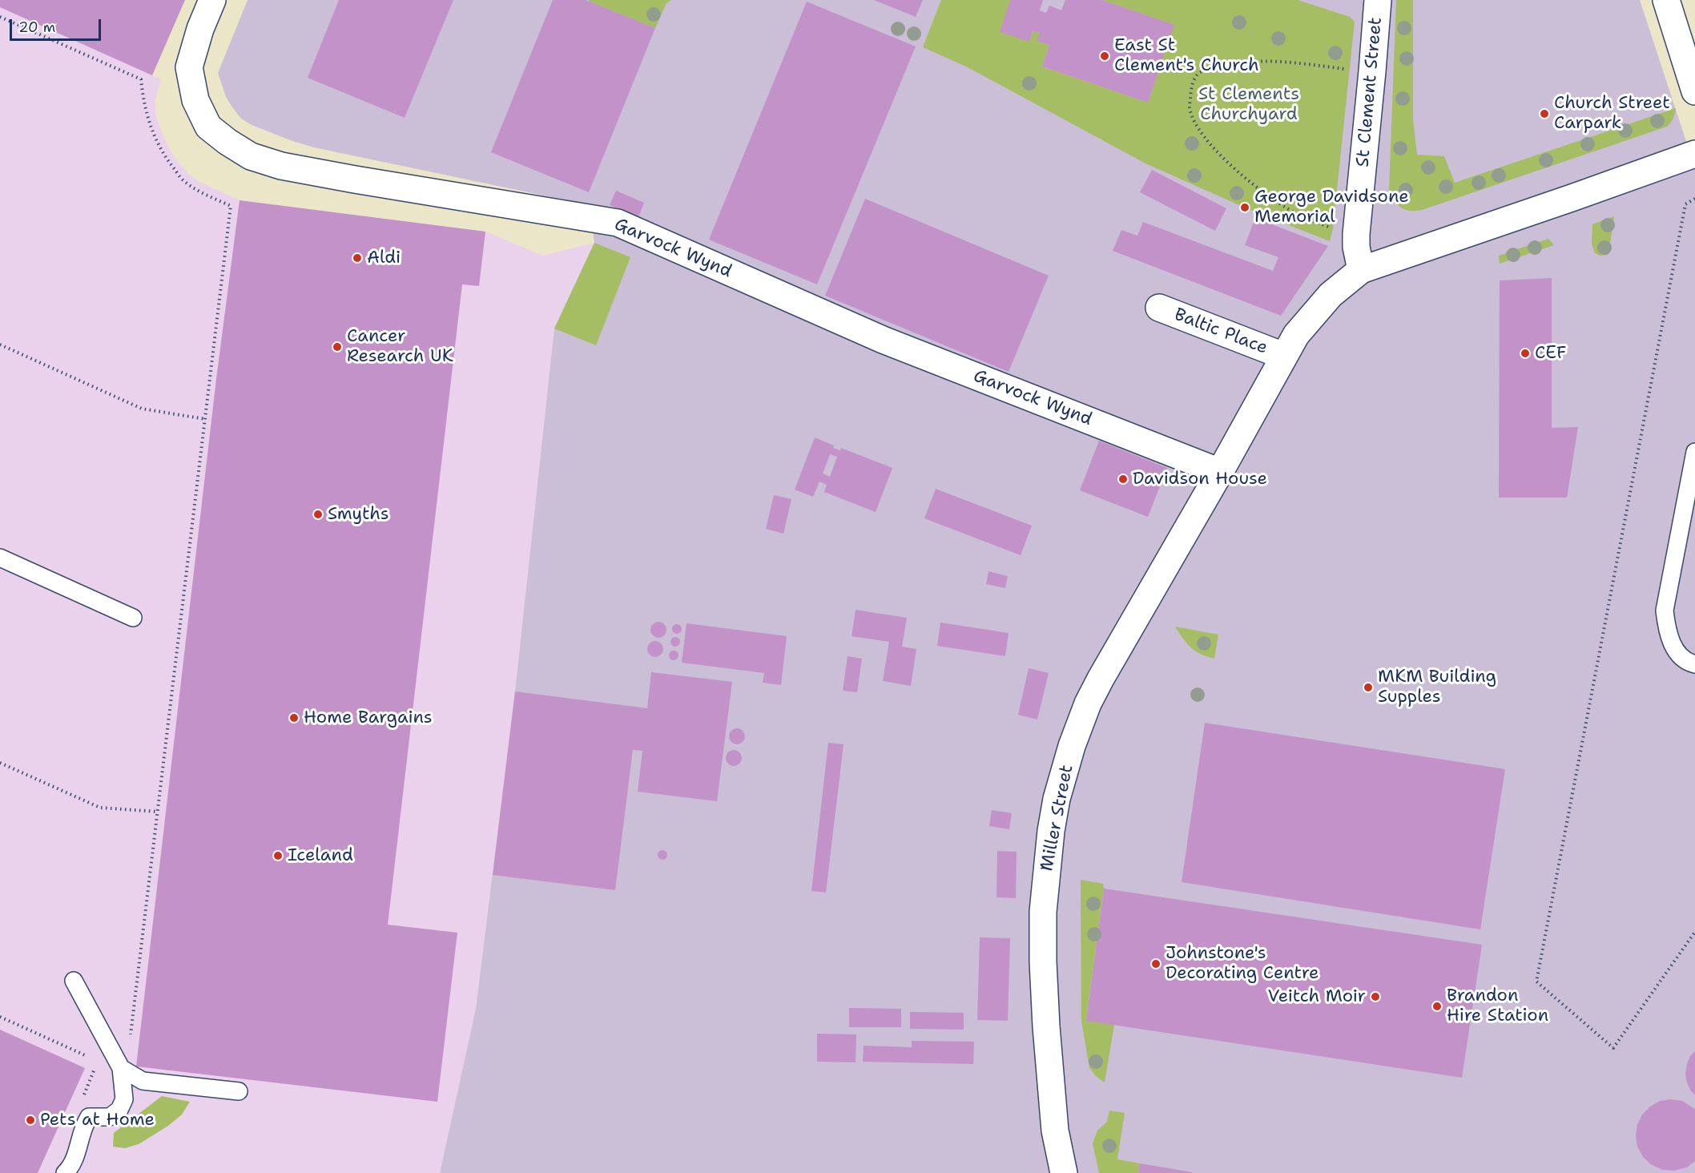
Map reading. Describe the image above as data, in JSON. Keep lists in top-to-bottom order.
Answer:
{
  "streets": {
    "street": [
      "St Clement Street",
      "Garvock Wynd",
      "Baltic Place",
      "Miller Street"
    ]
  },
  "crossings": [
    ["St Clement Street", "Miller Street"],
    ["Garvock Wynd", "Miller Street"],
    ["Baltic Place", "Miller Street"]
  ],
  "parks": ["St Clements Churchyard"],
  "places": [
    "East St Clement's Church",
    "Church Street Carpark",
    "George Davidsone Memorial",
    "Aldi",
    "Cancer Research UK",
    "CEF",
    "Davidson House",
    "Smyths",
    "MKM Building Supples",
    "Home Bargains",
    "Iceland",
    "Johnstone's Decorating Centre",
    "Veitch Moir",
    "Brandon Hire Station",
    "Pets at Home"
  ],
  "scale_bar": "20 m"
}
